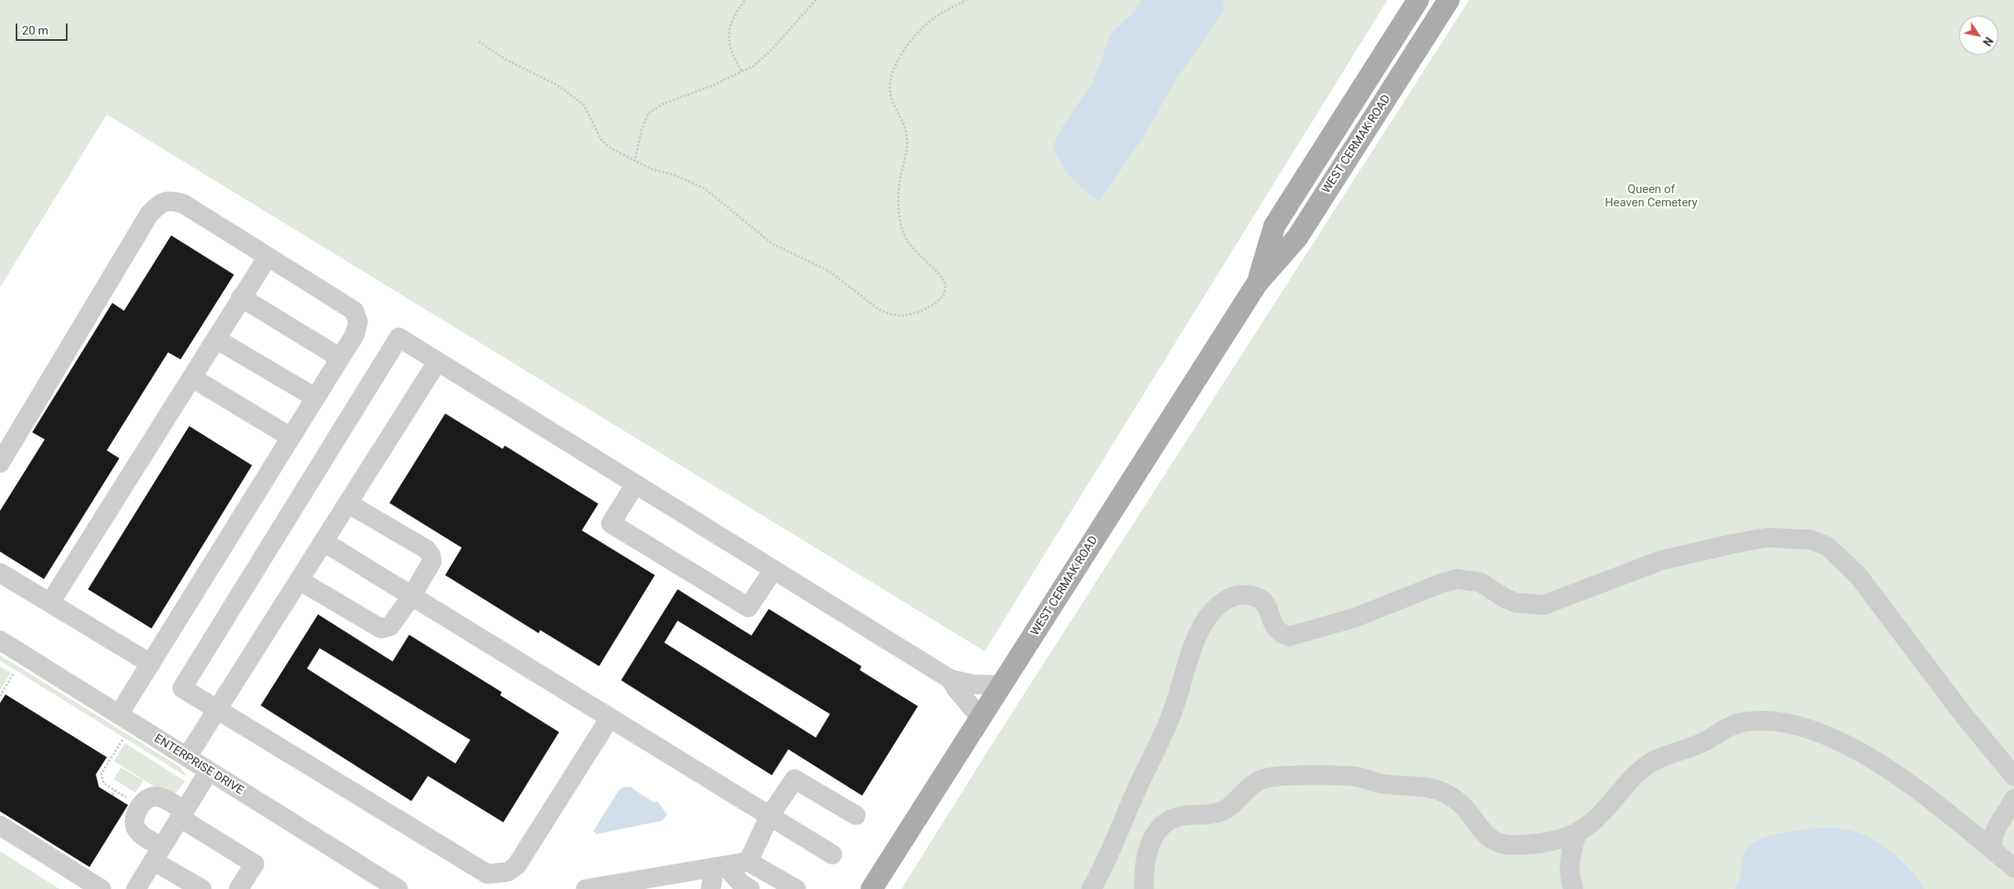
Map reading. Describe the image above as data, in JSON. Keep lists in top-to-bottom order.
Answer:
{
  "streets": {
    "main road": ["WEST CERMAK ROAD"],
    "street": ["ENTERPRISE DRIVE"]
  },
  "parks": ["Queen of Heaven Cemetery"],
  "scale_bar": "20 m",
  "north": "bottom right"
}
